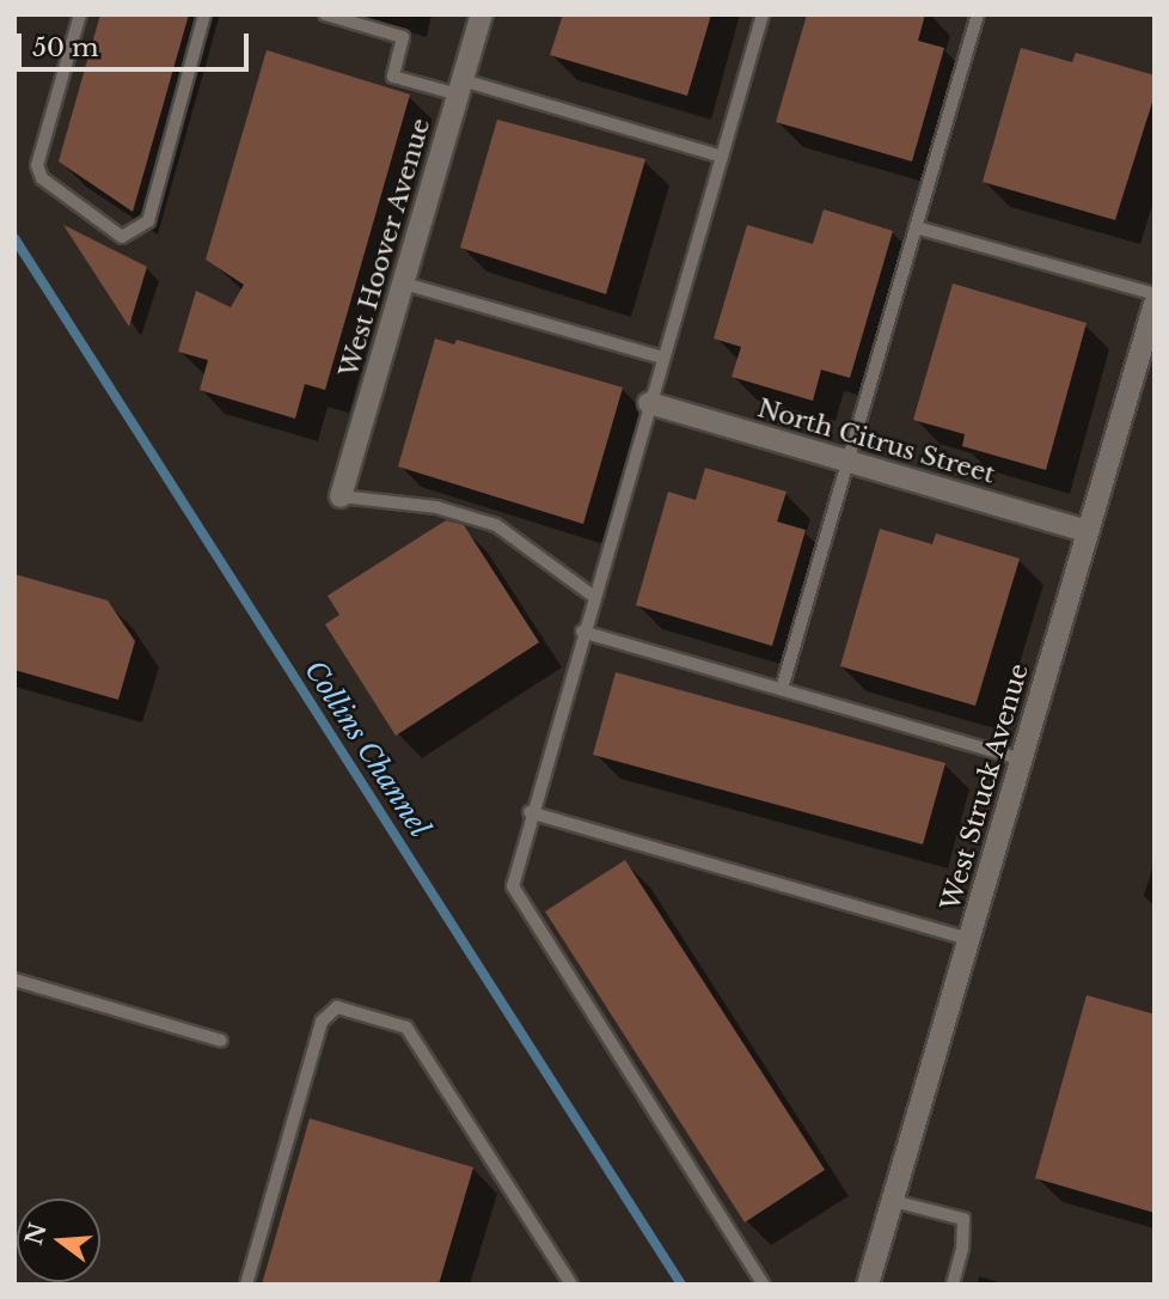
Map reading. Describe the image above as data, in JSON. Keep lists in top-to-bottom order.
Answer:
{
  "streets": {
    "street": ["West Hoover Avenue", "North Citrus Street", "West Struck Avenue"]
  },
  "crossings": [
    ["North Citrus Street", "West Struck Avenue"]
  ],
  "water": ["Collins Channel"],
  "scale_bar": "50 m",
  "north": "left"
}
